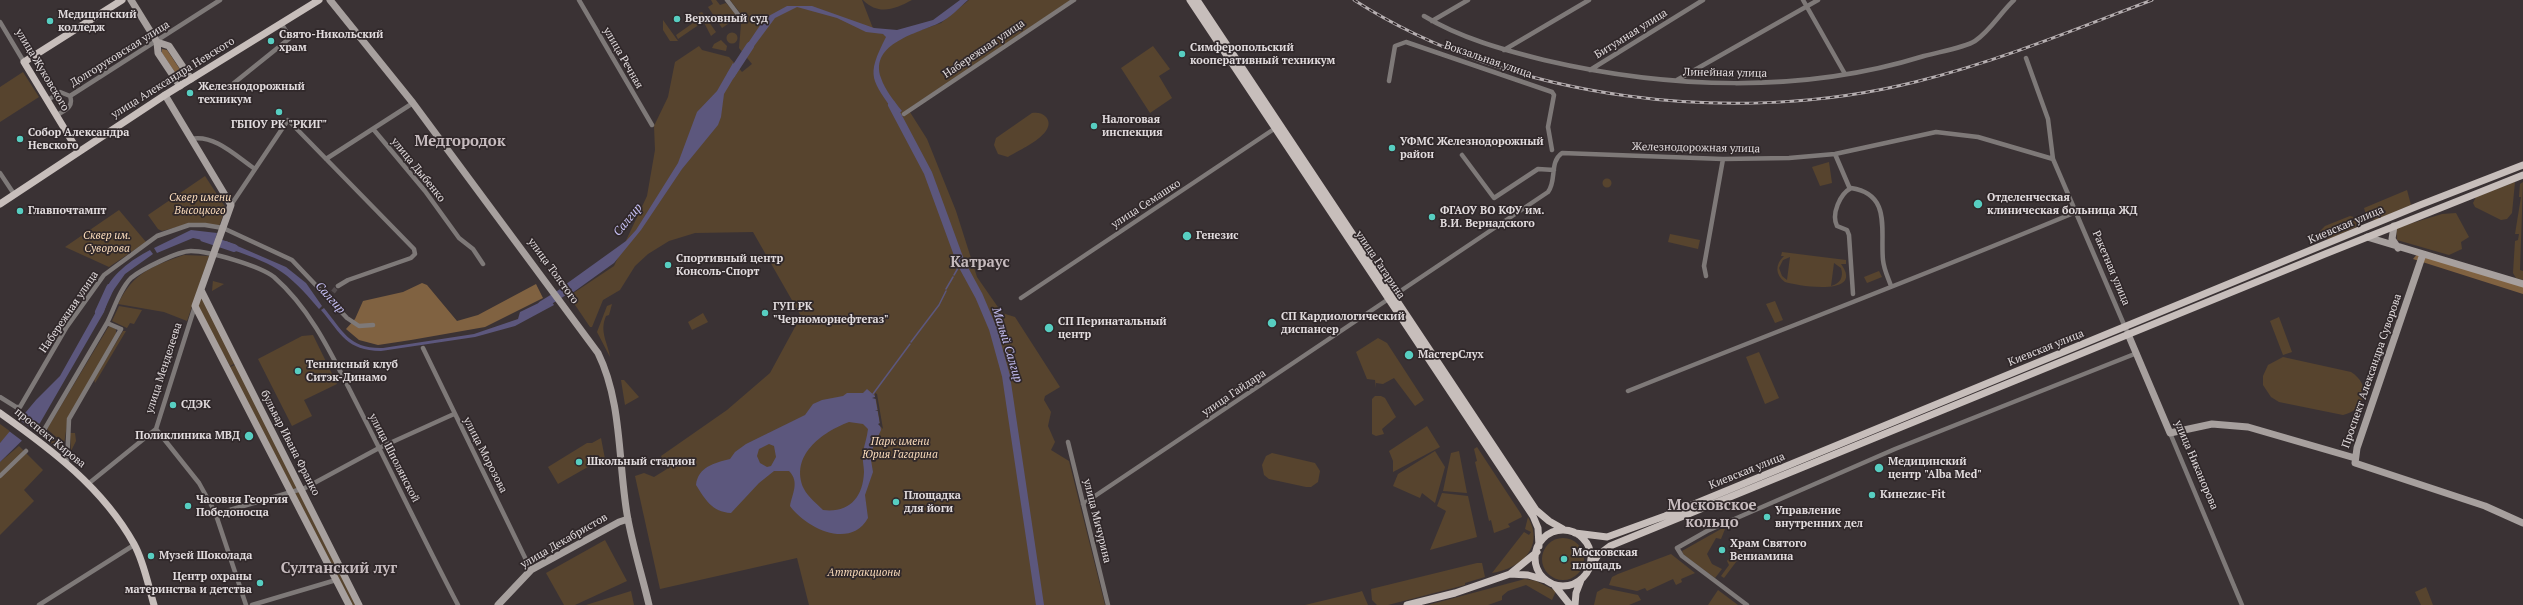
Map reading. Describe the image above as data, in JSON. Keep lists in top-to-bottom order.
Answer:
{
  "streets": {
    "main road": [
      "улица Жуковского",
      "улица Александра Невского",
      "Киевская улица",
      "улица Гагарина",
      "проспект Кирова"
    ],
    "street": [
      "Битумная улица",
      "Набережная улица",
      "Долгоруковская улица",
      "улица Речная",
      "Вокзальная улица",
      "Линейная улица",
      "Железнодорожная улица",
      "улица Дыбенко",
      "улица Семашко",
      "Ракетная улица",
      "улица Толстого",
      "улица Менделеева",
      "Проспект Александра Суворова",
      "улица Гайдара",
      "бульвар Ивана Франко",
      "улица Морозова",
      "улица Шполянской",
      "улица Никанорова",
      "улица Мичурина",
      "улица Декабристов"
    ]
  },
  "crossings": [
    ["Битумная улица", "Линейная улица"],
    ["Набережная улица", "улица Менделеева"],
    ["улица Жуковского", "улица Александра Невского"],
    ["Железнодорожная улица", "улица Гагарина"],
    ["Железнодорожная улица", "Ракетная улица"],
    ["Железнодорожная улица", "улица Гайдара"],
    ["улица Семашко", "улица Гагарина"],
    ["Киевская улица", "улица Гагарина"],
    ["Киевская улица", "Ракетная улица"],
    ["Киевская улица", "улица Никанорова"],
    ["улица Гагарина", "улица Гайдара"],
    ["Ракетная улица", "улица Никанорова"],
    ["улица Толстого", "улица Декабристов"],
    ["улица Менделеева", "проспект Кирова"],
    ["улица Менделеева", "бульвар Ивана Франко"],
    ["улица Менделеева", "улица Шполянской"],
    ["улица Гайдара", "улица Мичурина"],
    ["улица Морозова", "улица Декабристов"]
  ],
  "districts": [
    "Медгородок",
    "Катраус",
    "Московское кольцо",
    "Султанский луг"
  ],
  "water": ["Салгир", "Малый Салгир"],
  "parks": [
    "Сквер имени Высоцкого",
    "Сквер им. Суворова",
    "Парк имени Юрия Гагарина",
    "Аттракционы"
  ],
  "places": [
    "Верховный суд",
    "Медицинский колледж",
    "Свято-Никольский храм",
    "Симферопольский кооперативный техникум",
    "Железнодорожный техникум",
    "ГБПОУ РК \"РКИГ\"",
    "Налоговая инспекция",
    "Собор Александра Невского",
    "УФМС Железнодорожный район",
    "Отделенческая клиническая больница ЖД",
    "Главпочтампт",
    "ФГАОУ ВО КФУ им. В.И. Вернадского",
    "Генезис",
    "Спортивный центр Консоль-Спорт",
    "ГУП РК \"Черноморнефтегаз\"",
    "СП Кардиологический диспансер",
    "СП Перинатальный центр",
    "МастерСлух",
    "Теннисный клуб Ситэк-Динамо",
    "СДЭК",
    "Поликлиника МВД",
    "Школьный стадион",
    "Медицинский центр \"Alba Med\"",
    "Кинеzис-Fit",
    "Площадка для йоги",
    "Часовня Георгия Победоносца",
    "Управление внутренних дел",
    "Храм Святого Вениамина",
    "Музей Шоколада",
    "Московская площадь",
    "Центр охраны материнства и детства"
  ]
}
